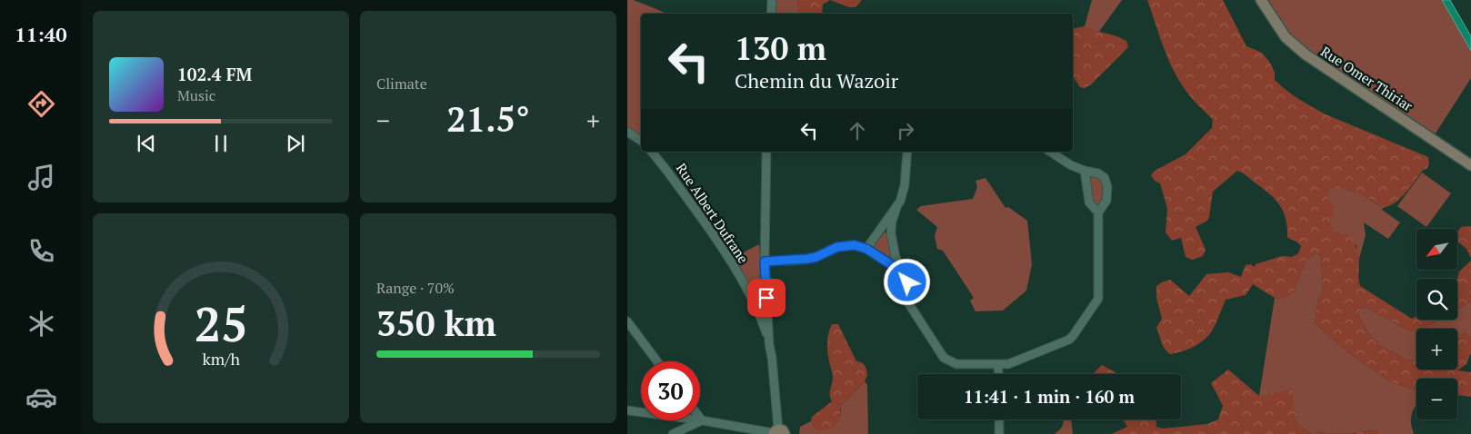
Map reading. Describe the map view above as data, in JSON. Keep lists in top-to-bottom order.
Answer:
{
  "streets": {
    "street": ["Rue Omer Thiriar", "Rue Albert Dufrane"]
  },
  "north": "bottom left",
  "page": {
    "tabs": "11:40",
    "tile": [
      "Climate",
      ["Range · 70%", "350 km"]
    ],
    "turn": ["130 m", "Chemin du Wazoir"],
    "song": ["102.4 FM", "Music"],
    "heat": ["−", "21.5°", "+"],
    "map_buttons": ["+", "−"],
    "limit": "30",
    "trip": "11:41 · 1 min · 160 m",
    "gauge": ["25", "km/h"]
  }
}
